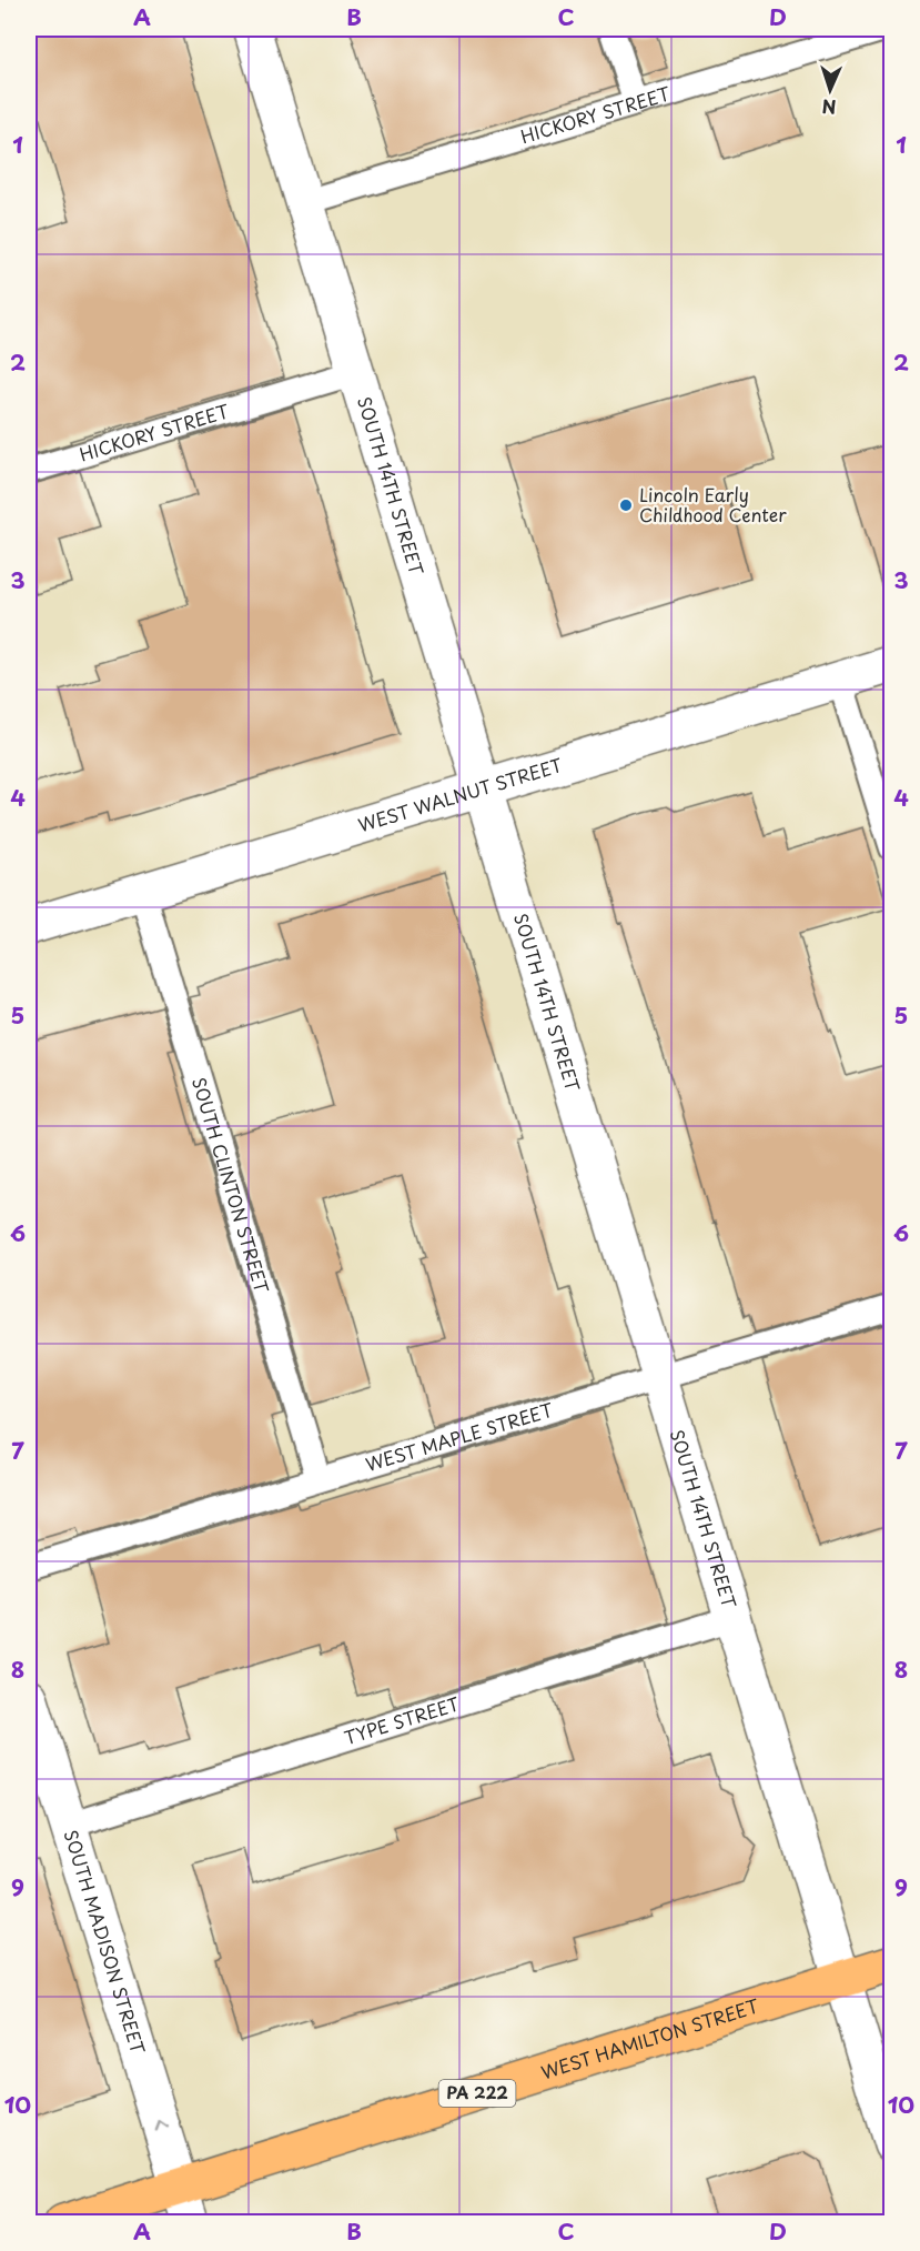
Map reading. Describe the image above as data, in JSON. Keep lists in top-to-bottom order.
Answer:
{
  "streets": {
    "main road": ["WEST HAMILTON STREET", "PA 222"],
    "street": ["SOUTH 14TH STREET", "WEST WALNUT STREET", "SOUTH MADISON STREET"],
    "lane": [
      "HICKORY STREET",
      "SOUTH CLINTON STREET",
      "WEST MAPLE STREET",
      "TYPE STREET"
    ]
  },
  "crossings": [
    ["HICKORY STREET", "SOUTH 14TH STREET"],
    ["SOUTH 14TH STREET", "WEST WALNUT STREET"],
    ["SOUTH 14TH STREET", "WEST MAPLE STREET"],
    ["SOUTH 14TH STREET", "TYPE STREET"],
    ["SOUTH 14TH STREET", "WEST HAMILTON STREET"],
    ["WEST WALNUT STREET", "SOUTH CLINTON STREET"],
    ["SOUTH CLINTON STREET", "WEST MAPLE STREET"],
    ["TYPE STREET", "SOUTH MADISON STREET"],
    ["SOUTH MADISON STREET", "WEST HAMILTON STREET"]
  ],
  "one_way": ["SOUTH MADISON STREET"],
  "places": ["Lincoln Early Childhood Center"],
  "north": "bottom",
  "grid": {
    "columns": [
      "A",
      "B",
      "C",
      "D"
    ],
    "rows": [
      "1",
      "2",
      "3",
      "4",
      "5",
      "6",
      "7",
      "8",
      "9",
      "10"
    ]
  }
}
